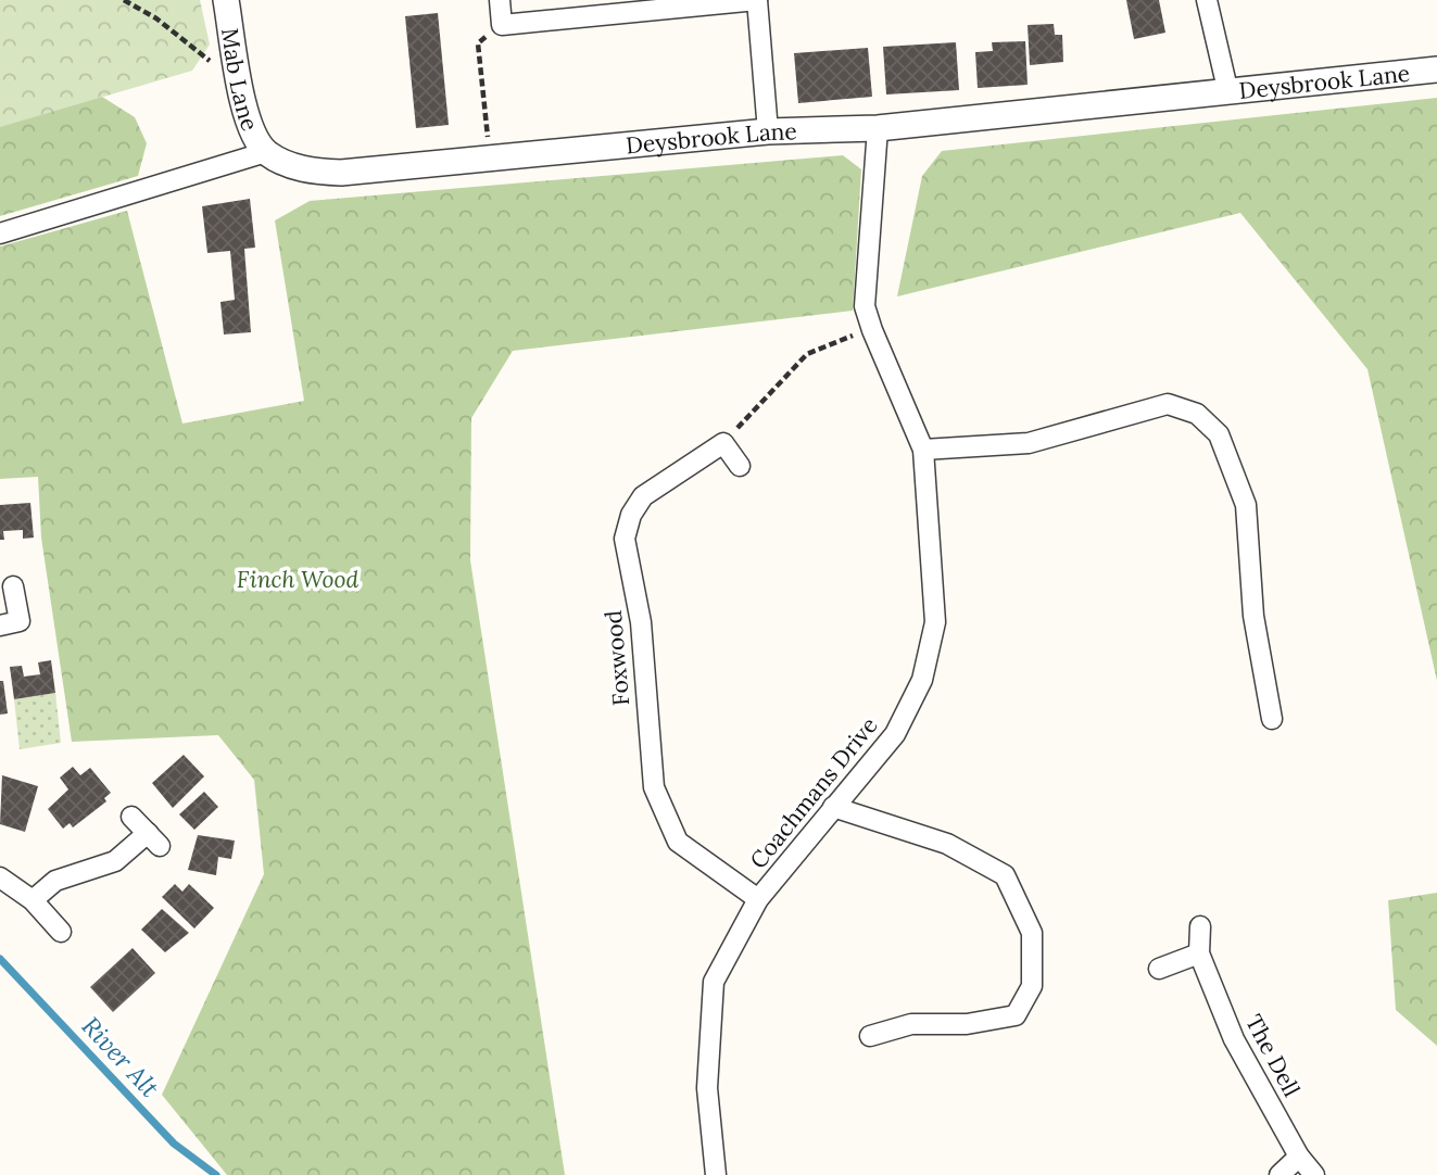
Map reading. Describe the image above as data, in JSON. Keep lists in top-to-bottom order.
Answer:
{
  "streets": {
    "street": [
      "Mab Lane",
      "Deysbrook Lane",
      "Foxwood",
      "Coachmans Drive",
      "The Dell"
    ]
  },
  "crossings": [
    ["Mab Lane", "Deysbrook Lane"],
    ["Deysbrook Lane", "Coachmans Drive"],
    ["Foxwood", "Coachmans Drive"]
  ],
  "water": ["River Alt"],
  "parks": ["Finch Wood"]
}
